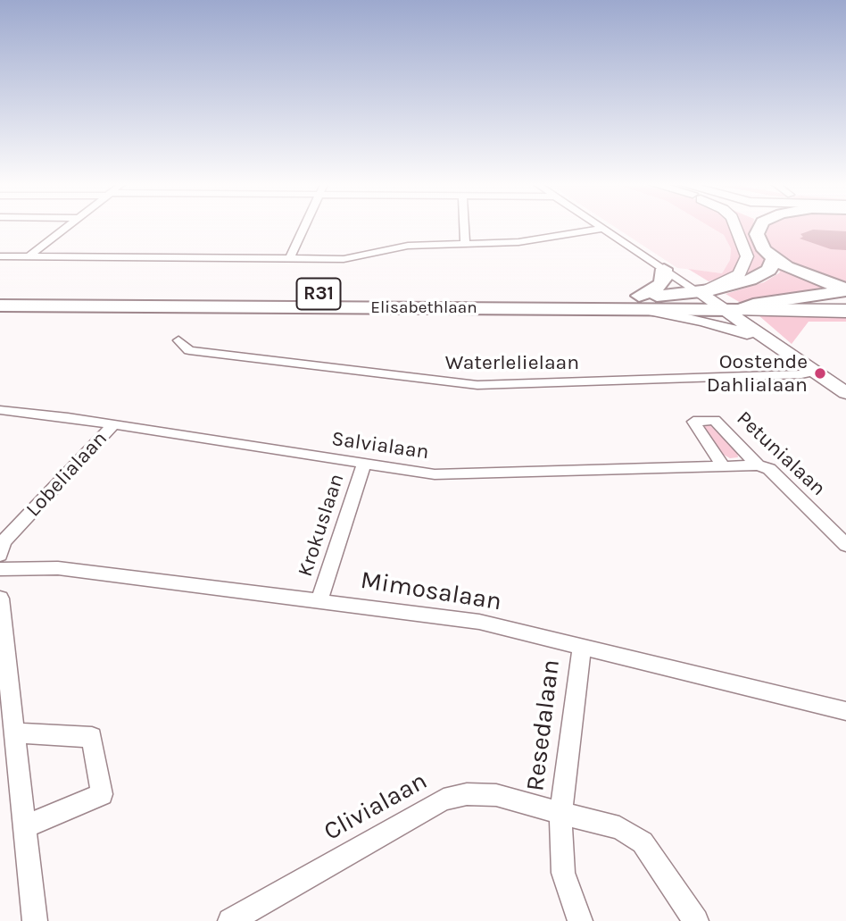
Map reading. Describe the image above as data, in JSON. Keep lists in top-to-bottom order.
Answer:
{
  "streets": {
    "main road": ["R31", "Elisabethlaan"],
    "street": [
      "Waterlelielaan",
      "Salvialaan",
      "Petunialaan",
      "Lobelialaan",
      "Krokuslaan",
      "Mimosalaan",
      "Resedalaan",
      "Clivialaan"
    ]
  },
  "crossings": [
    ["R31", "Elisabethlaan"],
    ["Salvialaan", "Petunialaan"],
    ["Salvialaan", "Lobelialaan"],
    ["Salvialaan", "Krokuslaan"],
    ["Krokuslaan", "Mimosalaan"],
    ["Mimosalaan", "Resedalaan"],
    ["Resedalaan", "Clivialaan"]
  ],
  "places": ["Oostende Dahlialaan"]
}
